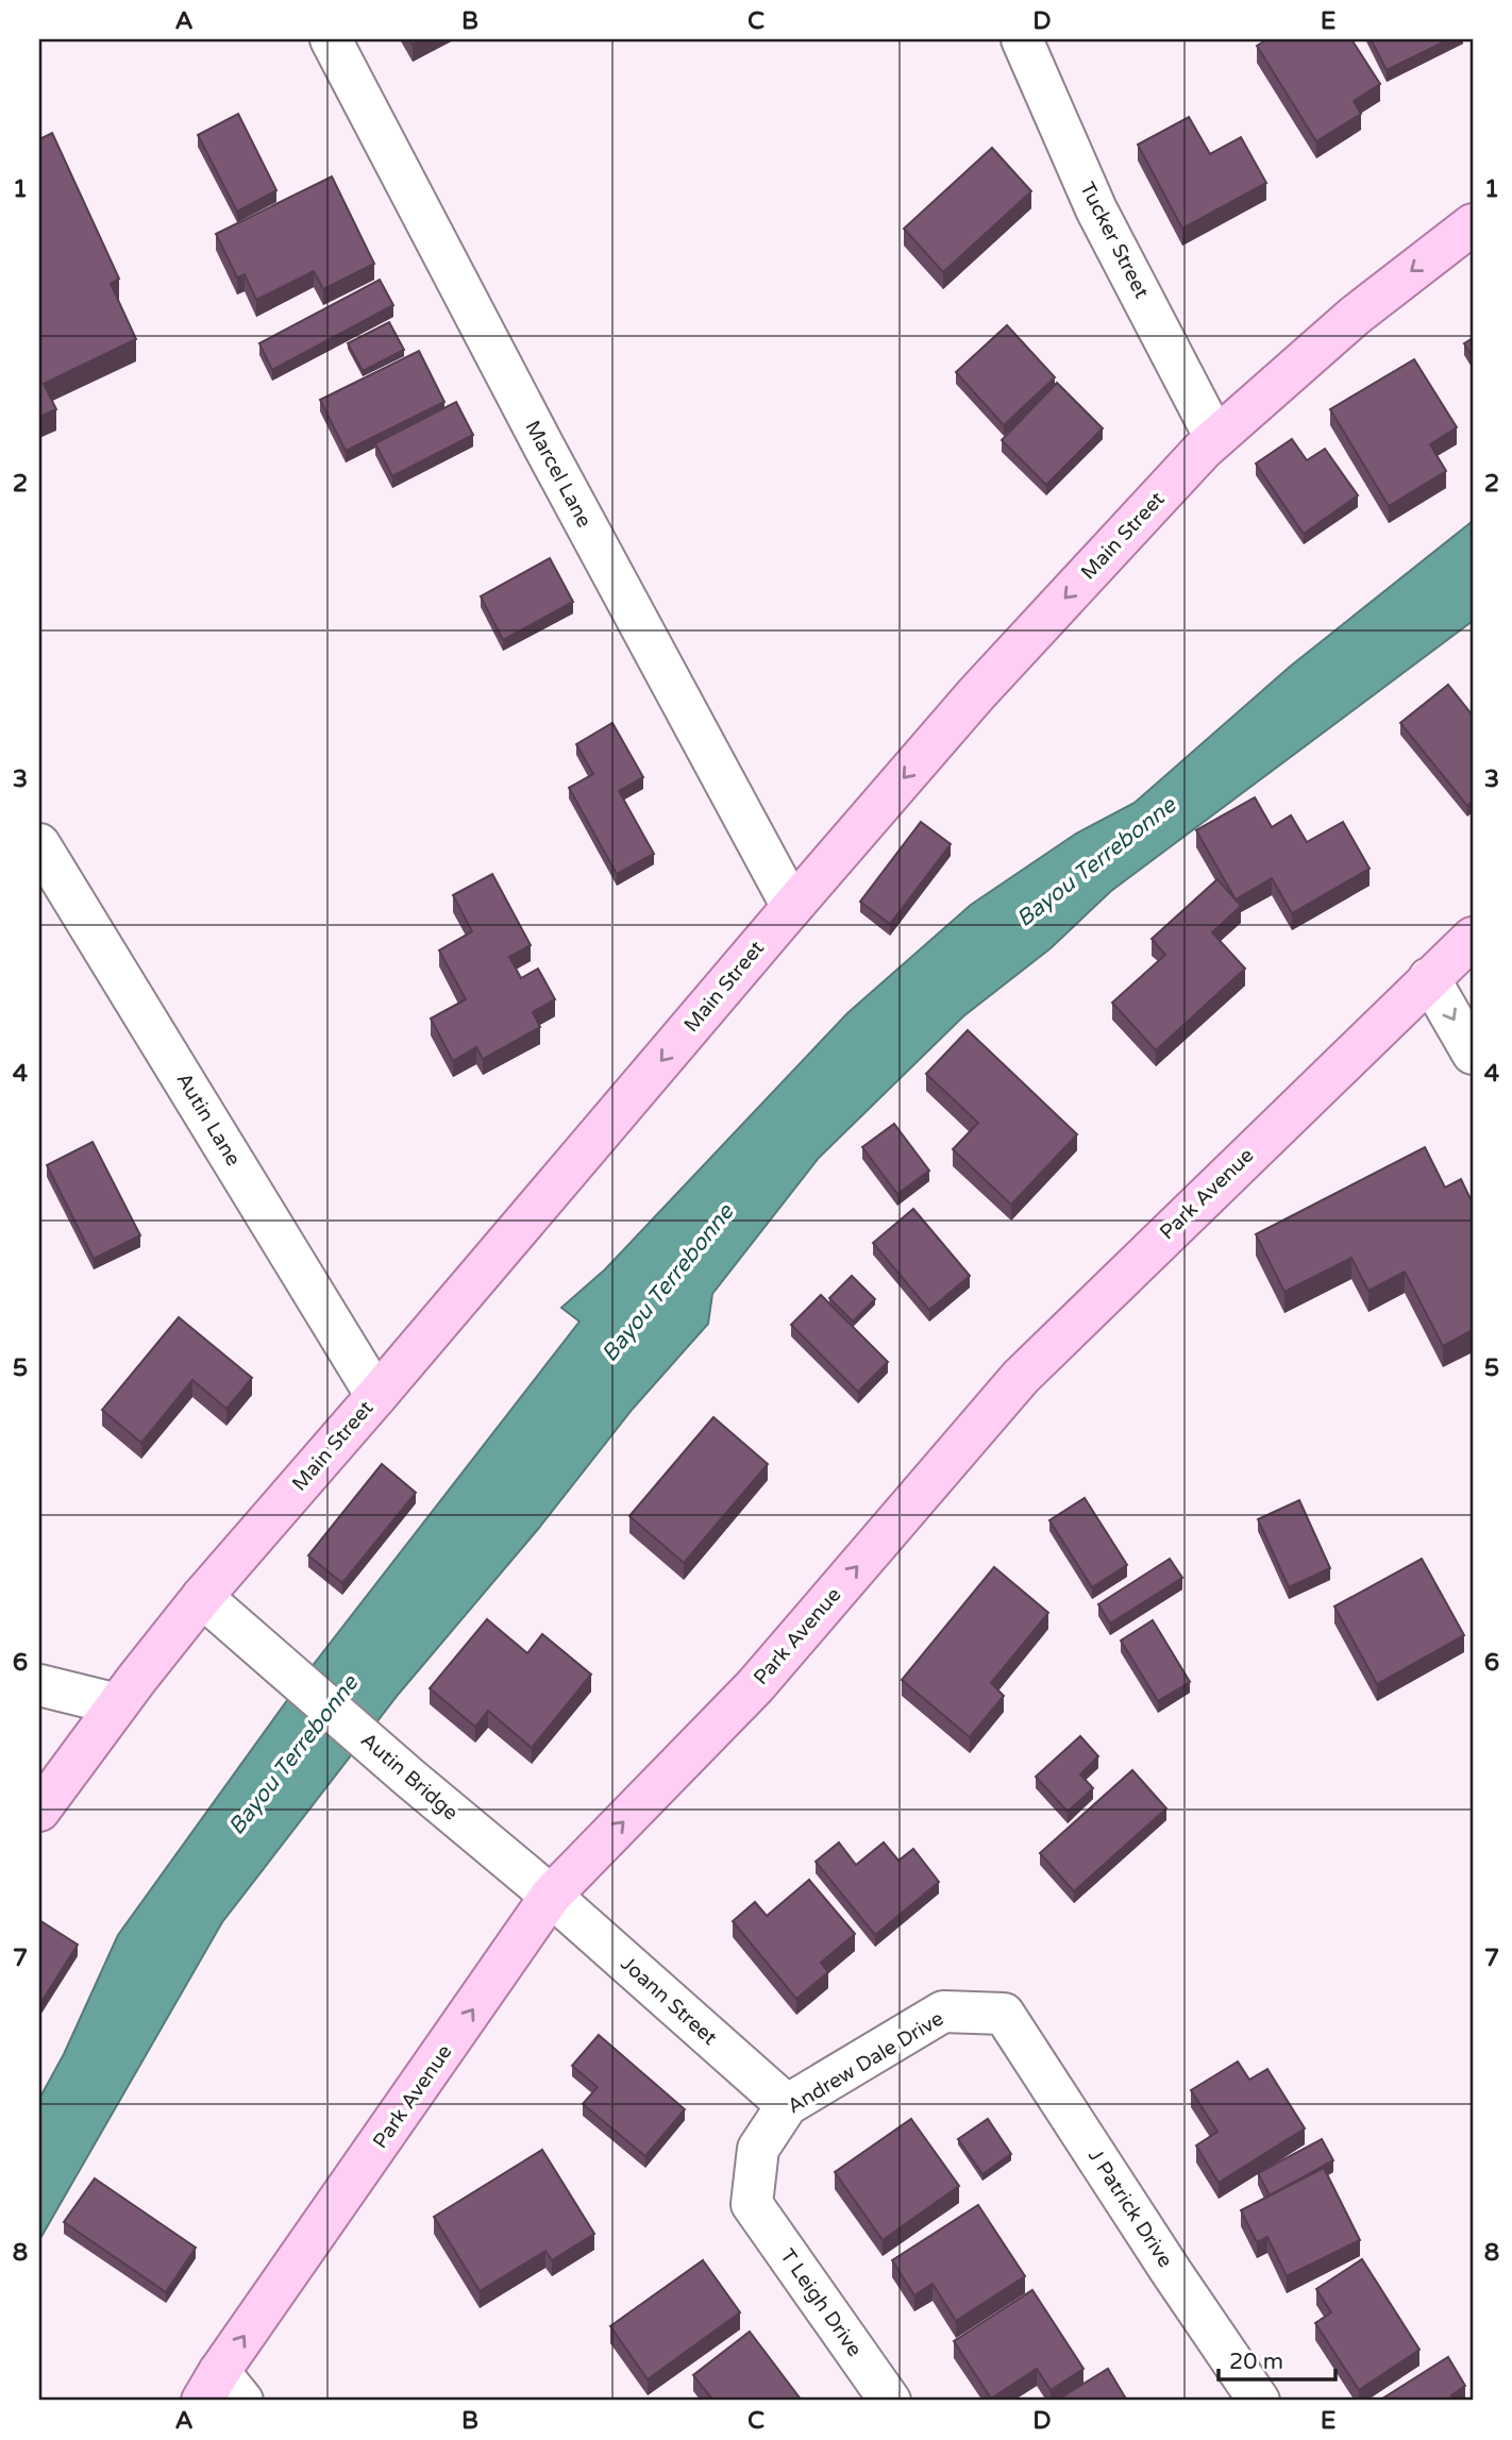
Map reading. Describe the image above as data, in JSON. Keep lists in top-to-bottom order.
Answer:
{
  "streets": {
    "main road": ["Main Street", "Park Avenue"],
    "street": [
      "Tucker Street",
      "Marcel Lane",
      "Autin Lane",
      "Autin Bridge",
      "Joann Street",
      "Andrew Dale Drive",
      "J Patrick Drive",
      "T Leigh Drive"
    ]
  },
  "crossings": [
    ["Tucker Street", "Main Street"],
    ["Marcel Lane", "Main Street"],
    ["Main Street", "Autin Lane"],
    ["Main Street", "Autin Bridge"],
    ["Park Avenue", "Autin Bridge"],
    ["Park Avenue", "Joann Street"],
    ["Autin Bridge", "Joann Street"],
    ["Joann Street", "Andrew Dale Drive"],
    ["Andrew Dale Drive", "J Patrick Drive"],
    ["Andrew Dale Drive", "T Leigh Drive"]
  ],
  "one_way": ["Main Street", "Park Avenue"],
  "water": ["Bayou Terrebonne"],
  "scale_bar": "20 m",
  "grid": {
    "columns": [
      "A",
      "B",
      "C",
      "D",
      "E"
    ],
    "rows": [
      "1",
      "2",
      "3",
      "4",
      "5",
      "6",
      "7",
      "8"
    ]
  }
}
